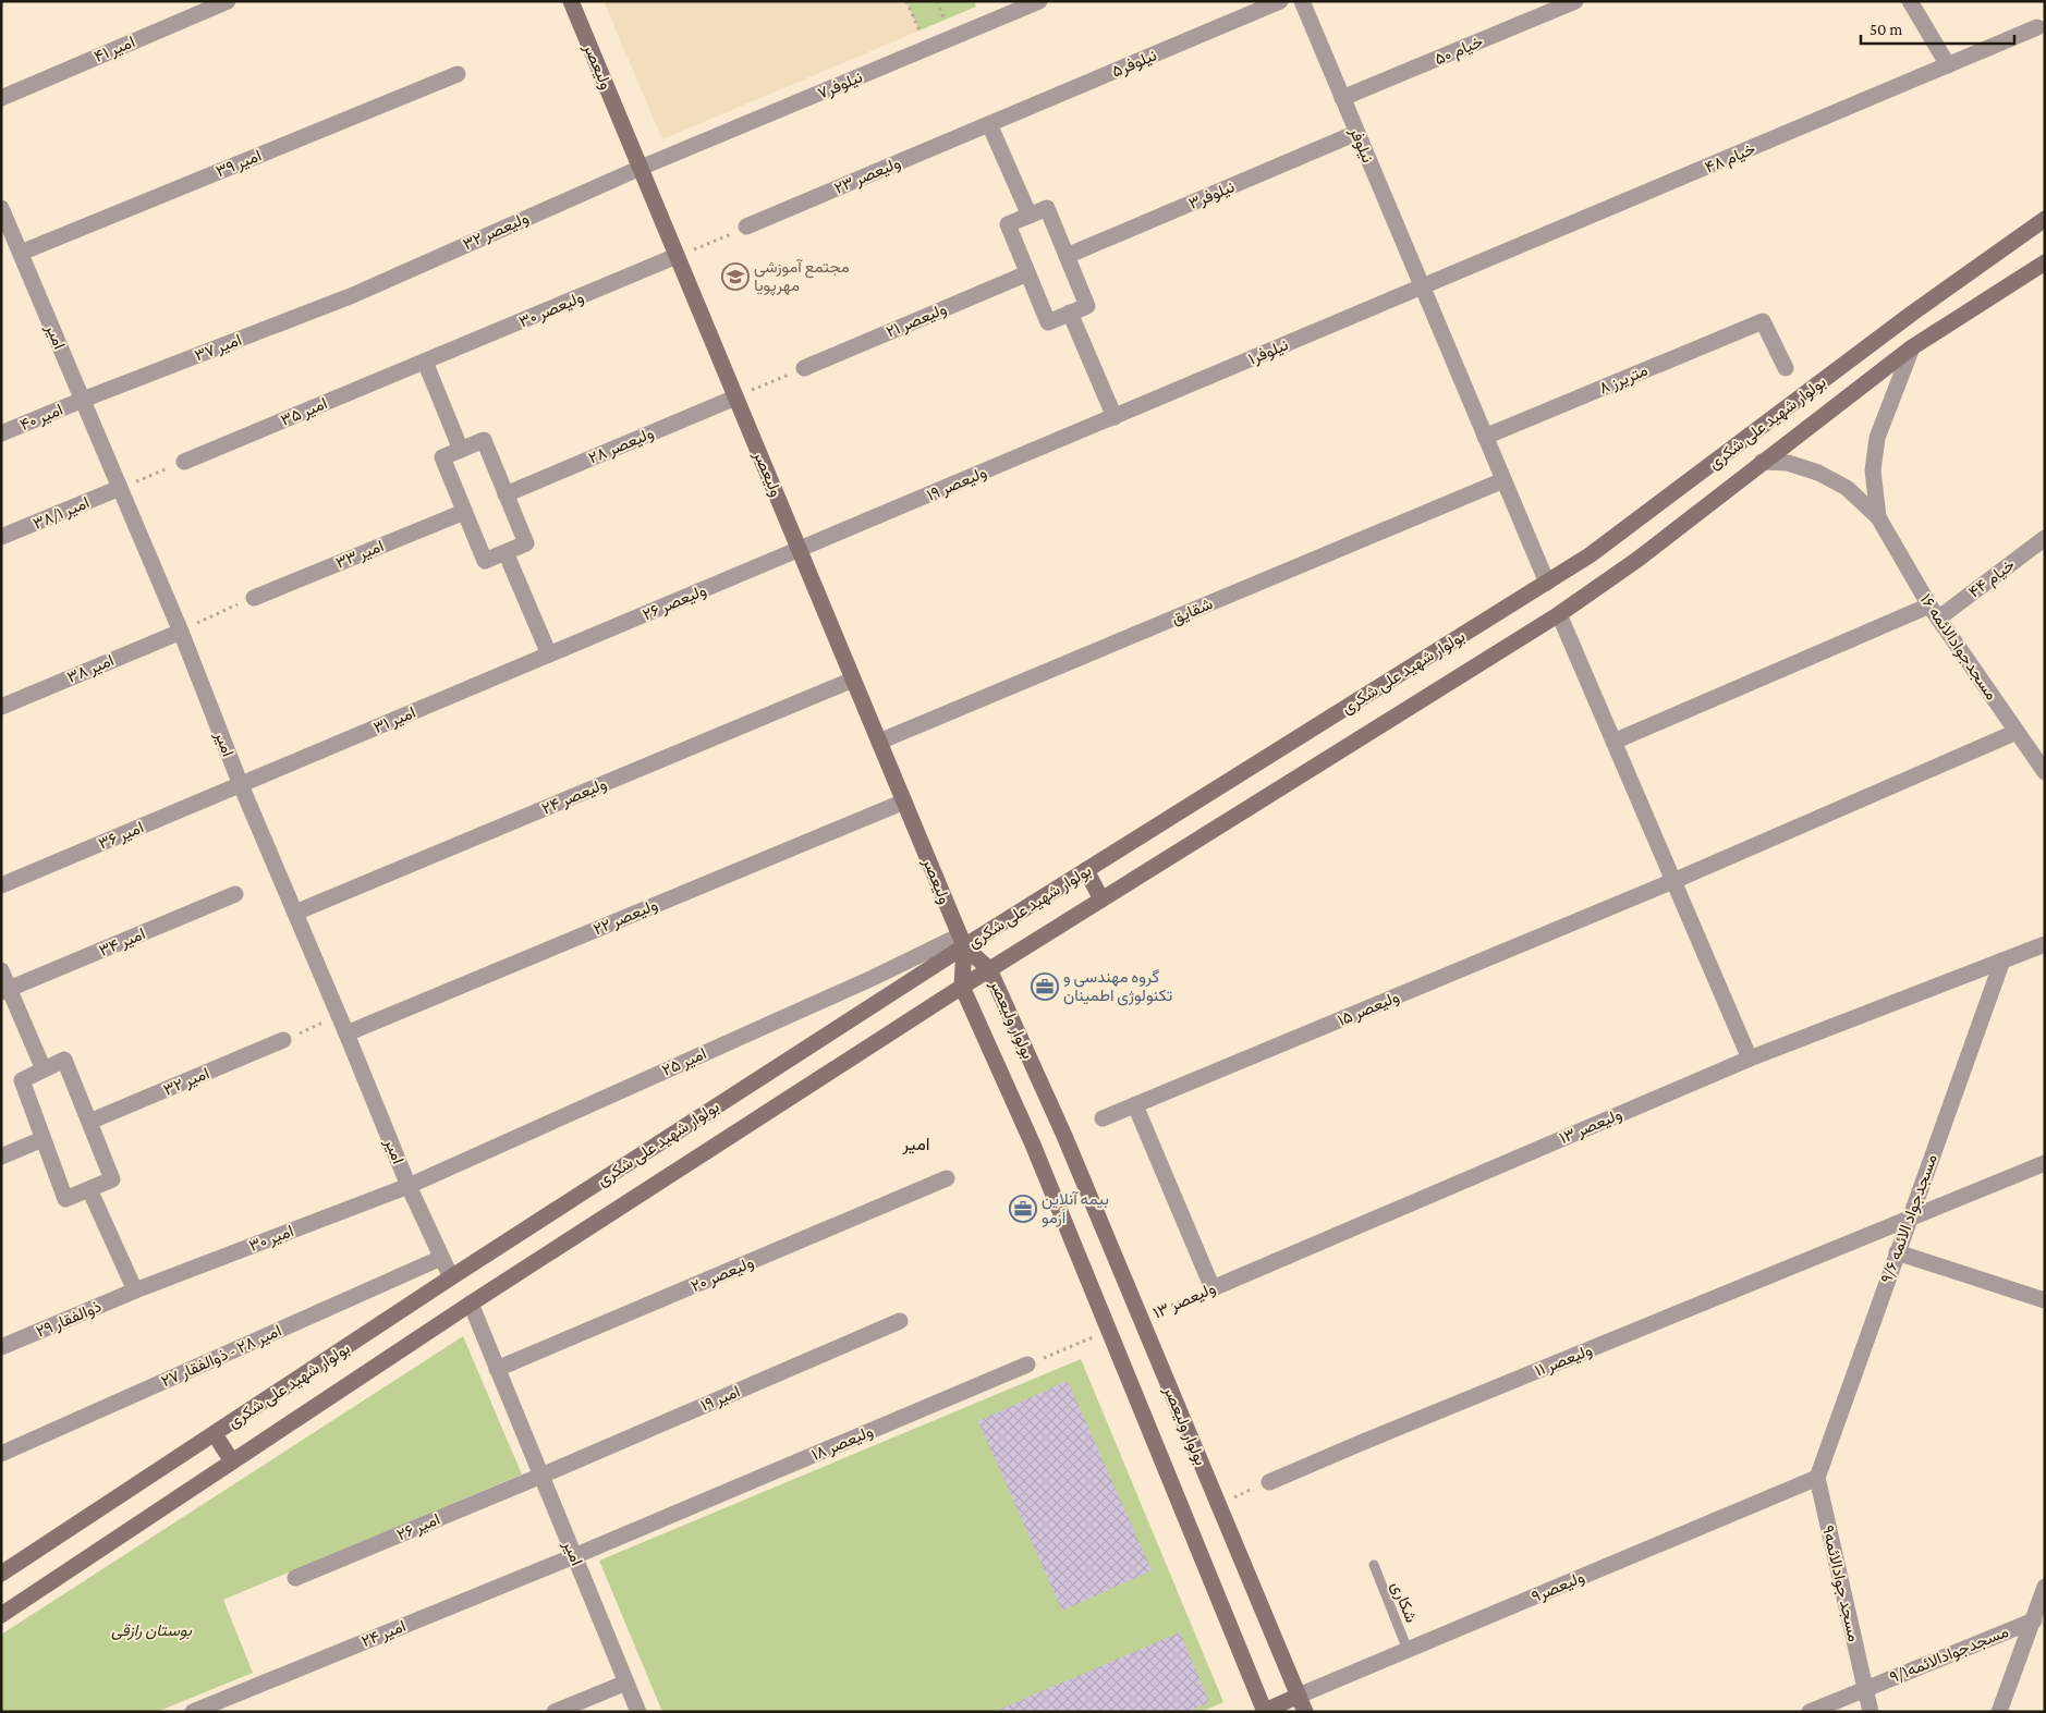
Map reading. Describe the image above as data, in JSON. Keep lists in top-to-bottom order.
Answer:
{
  "streets": {
    "main road": ["ولیعصر", "بولوار شهید علی شکری", "بولوار ولیعصر"],
    "street": [
      "امیر ۴۱",
      "خیام ۵۰",
      "نیلوفر۵",
      "نیلوفر۷",
      "نیلوفر",
      "خیام ۴۸",
      "امیر ۳۹",
      "ولیعصر ۲۳",
      "نیلوفر۳",
      "ولیعصر ۳۲",
      "ولیعصر ۳۰",
      "ولیعصر ۲۱",
      "امیر",
      "امیر ۳۷",
      "نیلوفر۱",
      "۸ متریرز",
      "امیر ۳۵",
      "امیر ۴۰",
      "ولیعصر ۲۸",
      "ولیعصر ۱۹",
      "امیر ۳۸/۱",
      "امیر ۳۳",
      "خیام ۴۴",
      "ولیعصر ۲۶",
      "شقایق",
      "مسجدجوادالائمه ۱۶",
      "امیر ۳۸",
      "امیر ۳۱",
      "ولیعصر ۲۴",
      "امیر ۳۶",
      "ولیعصر ۲۲",
      "امیر ۳۴",
      "ولیعصر ۱۵",
      "امیر ۲۵",
      "امیر ۳۲",
      "ولیعصر ۱۳",
      "مسجدجواد الائمه ۹/۶",
      "امیر ۳۰",
      "ولیعصر ۲۰",
      "ذوالفقار ۲۹",
      "امیر ۲۸ - ذوالفقار ۲۷",
      "ولیعصر ۱۱",
      "امیر ۱۹",
      "ولیعصر ۱۸",
      "امیر ۲۶",
      "مسجد جوادالائمه۹",
      "ولیعصر۹",
      "امیر ۲۴",
      "مسجدجوادالائمه۹/۱"
    ],
    "lane": ["شکاری"]
  },
  "crossings": [
    ["خیام ۵۰", "نیلوفر"],
    ["نیلوفر۵", "ولیعصر ۲۳"],
    ["ولیعصر", "نیلوفر۷"],
    ["ولیعصر", "ولیعصر ۳۲"],
    ["ولیعصر", "ولیعصر ۳۰"],
    ["ولیعصر", "بولوار شهید علی شکری"],
    ["ولیعصر", "ولیعصر ۲۸"],
    ["ولیعصر", "ولیعصر ۱۹"],
    ["ولیعصر", "ولیعصر ۲۶"],
    ["ولیعصر", "شقایق"],
    ["ولیعصر", "ولیعصر ۲۴"],
    ["ولیعصر", "ولیعصر ۲۲"],
    ["ولیعصر", "بولوار ولیعصر"],
    ["ولیعصر", "امیر ۲۵"],
    ["نیلوفر۷", "ولیعصر ۳۲"],
    ["نیلوفر", "خیام ۴۸"],
    ["نیلوفر", "نیلوفر۳"],
    ["نیلوفر", "نیلوفر۱"],
    ["نیلوفر", "۸ متریرز"],
    ["نیلوفر", "بولوار شهید علی شکری"],
    ["نیلوفر", "شقایق"],
    ["خیام ۴۸", "نیلوفر۱"],
    ["امیر ۳۹", "امیر"],
    ["ولیعصر ۳۲", "امیر ۳۷"],
    ["ولیعصر ۳۰", "امیر ۳۵"],
    ["امیر", "امیر ۳۷"],
    ["امیر", "امیر ۴۰"],
    ["امیر", "بولوار شهید علی شکری"],
    ["امیر", "امیر ۳۸/۱"],
    ["امیر", "امیر ۳۸"],
    ["امیر", "امیر ۳۱"],
    ["امیر", "ولیعصر ۲۴"],
    ["امیر", "امیر ۳۶"],
    ["امیر", "ولیعصر ۲۲"],
    ["امیر", "امیر ۲۵"],
    ["امیر", "امیر ۳۰"],
    ["امیر", "ولیعصر ۲۰"],
    ["امیر", "امیر ۲۸ - ذوالفقار ۲۷"],
    ["امیر", "امیر ۱۹"],
    ["امیر", "ولیعصر ۱۸"],
    ["امیر", "امیر ۲۶"],
    ["امیر", "امیر ۲۴"],
    ["امیر ۳۷", "امیر ۴۰"],
    ["نیلوفر۱", "ولیعصر ۱۹"],
    ["بولوار شهید علی شکری", "بولوار ولیعصر"],
    ["بولوار شهید علی شکری", "امیر ۲۵"],
    ["ولیعصر ۱۹", "ولیعصر ۲۶"],
    ["خیام ۴۴", "مسجدجوادالائمه ۱۶"],
    ["ولیعصر ۲۶", "امیر ۳۱"],
    ["مسجدجوادالائمه ۱۶", "ولیعصر ۱۵"],
    ["امیر ۳۱", "امیر ۳۶"],
    ["بولوار ولیعصر", "امیر ۲۵"],
    ["بولوار ولیعصر", "ولیعصر ۱۳"],
    ["بولوار ولیعصر", "ولیعصر۹"],
    ["امیر ۲۵", "امیر ۳۰"],
    ["ولیعصر ۱۳", "مسجدجواد الائمه ۹/۶"],
    ["مسجدجواد الائمه ۹/۶", "ولیعصر ۱۱"],
    ["مسجدجواد الائمه ۹/۶", "مسجد جوادالائمه۹"],
    ["مسجدجواد الائمه ۹/۶", "ولیعصر۹"],
    ["امیر ۳۰", "ذوالفقار ۲۹"],
    ["امیر ۱۹", "امیر ۲۶"],
    ["ولیعصر ۱۸", "امیر ۲۴"],
    ["مسجد جوادالائمه۹", "ولیعصر۹"],
    ["مسجد جوادالائمه۹", "مسجدجوادالائمه۹/۱"],
    ["ولیعصر۹", "شکاری"]
  ],
  "districts": ["امیر"],
  "parks": ["بوستان رازقی"],
  "places": {
    "school or university": ["مجتمع آموزشی مهرپویا"],
    "office": ["گروه مهندسی و تکنولوژی اطمینان", "بیمه آنلاین اَزمو"]
  },
  "scale_bar": "50 m"
}
